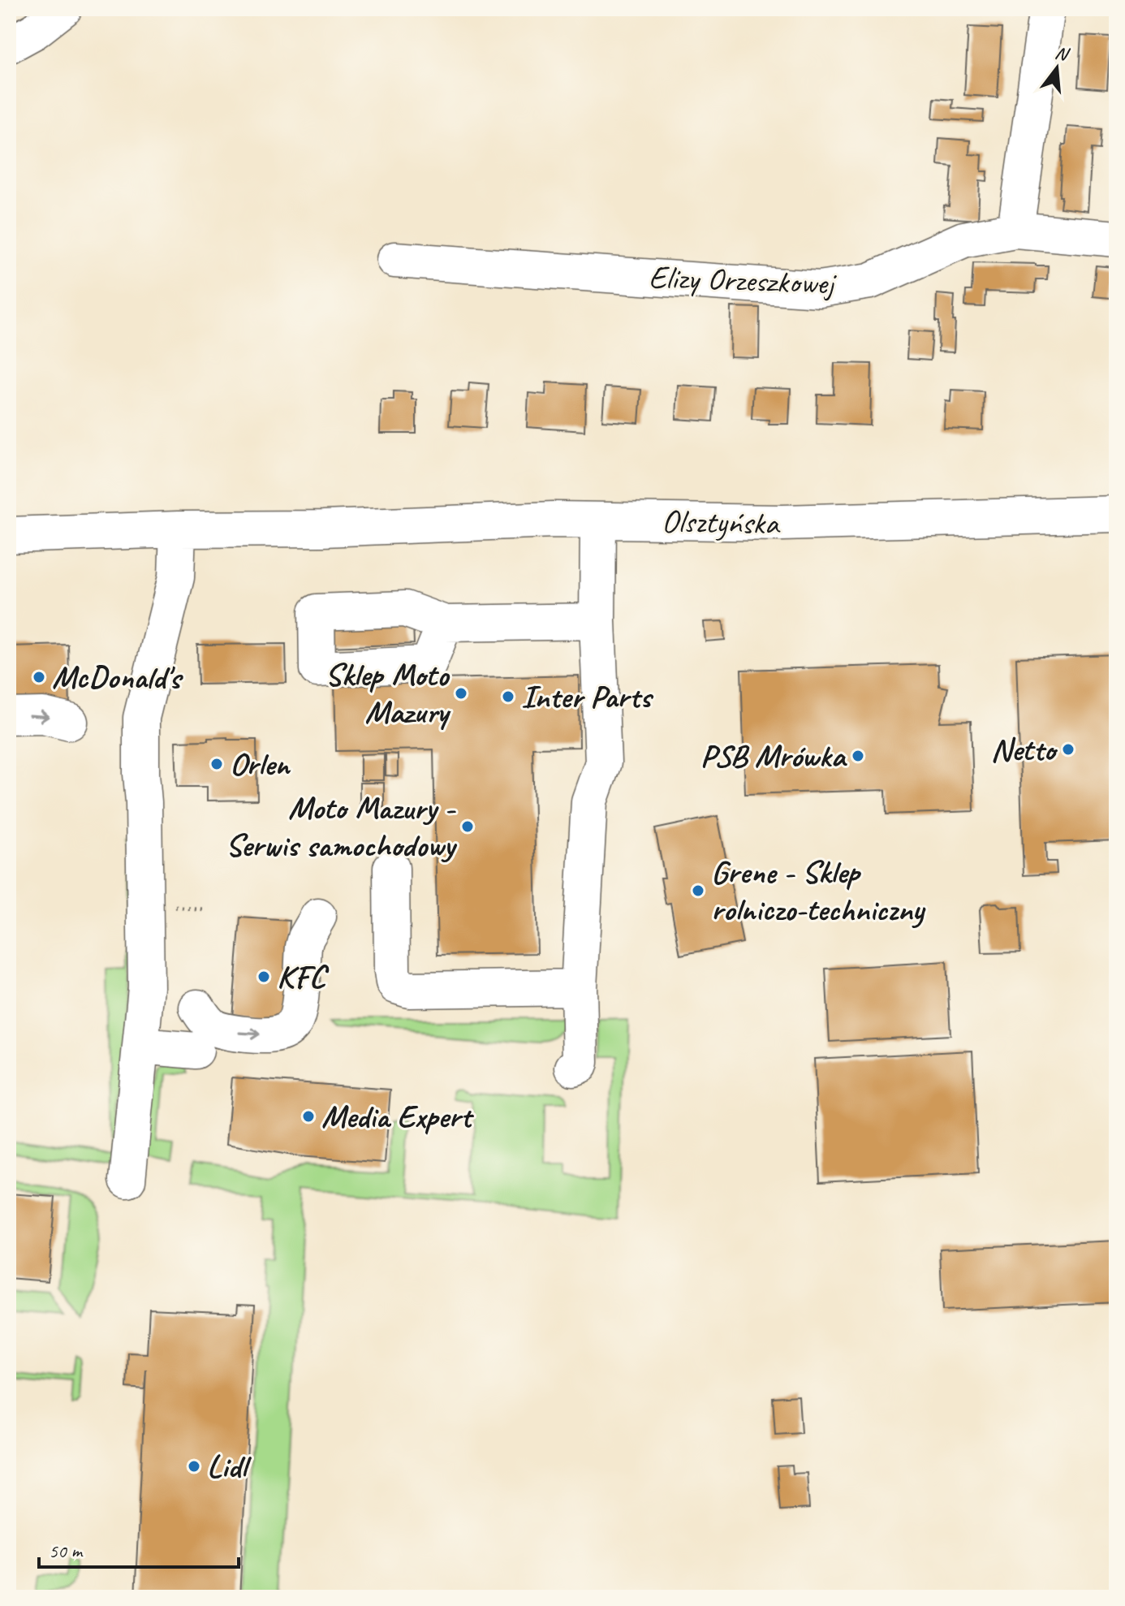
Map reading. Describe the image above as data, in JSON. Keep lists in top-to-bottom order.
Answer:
{
  "streets": {
    "street": ["Elizy Orzeszkowej", "Olsztyńska"]
  },
  "places": [
    "McDonald's",
    "Sklep Moto Mazury",
    "Inter Parts",
    "Netto",
    "PSB Mrówka",
    "Orlen",
    "Moto Mazury - Serwis samochodowy",
    "Grene - Sklep rolniczo-techniczny",
    "KFC",
    "Media Expert",
    "Lidl"
  ],
  "scale_bar": "50 m",
  "north": "top"
}
